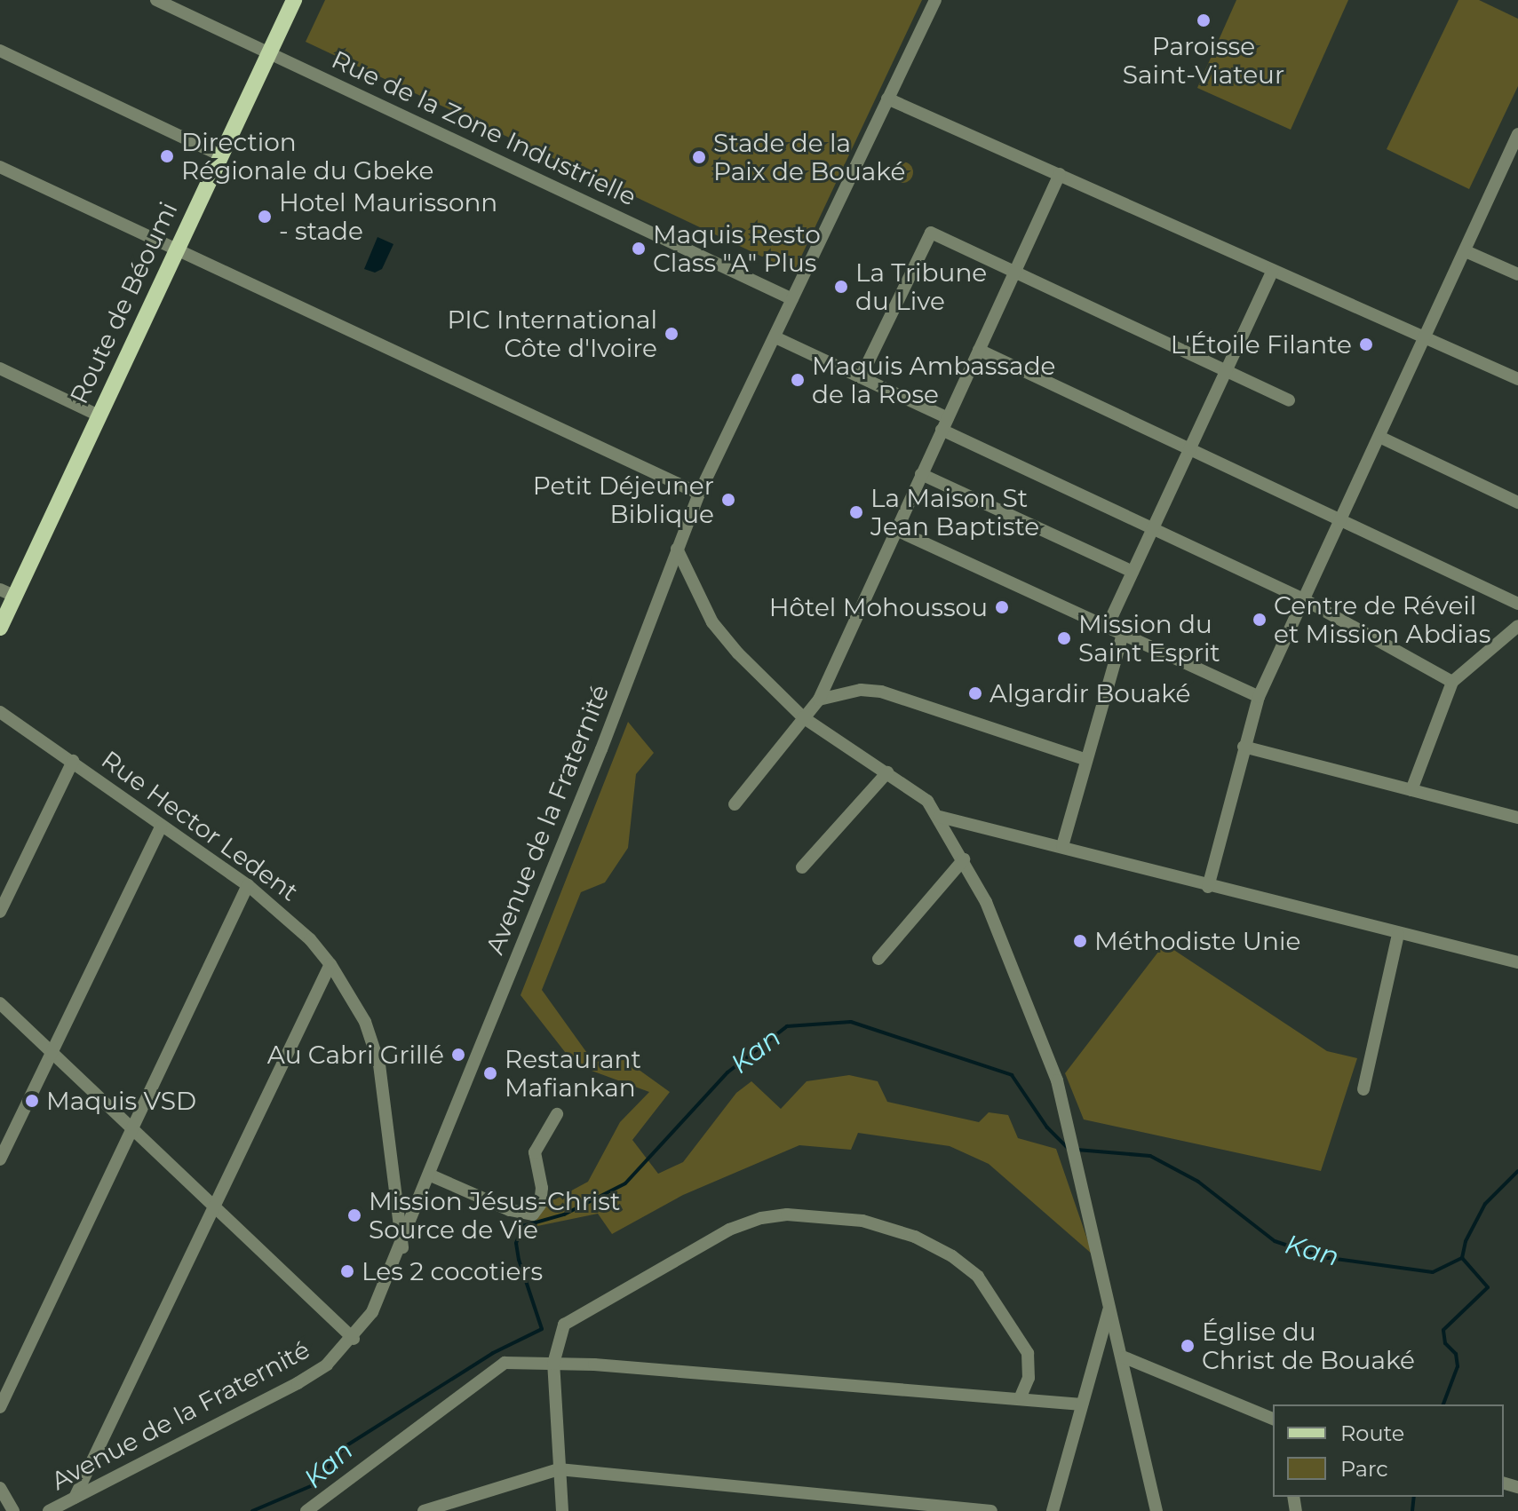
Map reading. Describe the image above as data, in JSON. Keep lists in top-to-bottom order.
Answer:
{
  "streets": {
    "main road": ["Route de Béoumi"],
    "street": ["Rue de la Zone Industrielle", "Avenue de la Fraternité", "Rue Hector Ledent"]
  },
  "crossings": [
    ["Rue de la Zone Industrielle", "Route de Béoumi"],
    ["Rue de la Zone Industrielle", "Avenue de la Fraternité"],
    ["Avenue de la Fraternité", "Rue Hector Ledent"]
  ],
  "water": ["Kan"],
  "places": [
    "Paroisse Saint-Viateur",
    "Direction Régionale du Gbeke",
    "Stade de la Paix de Bouaké",
    "Hotel Maurissonn - stade",
    "Maquis Resto Class \"A\" Plus",
    "La Tribune du Live",
    "PIC International Côte d'Ivoire",
    "L'Étoile Filante",
    "Maquis Ambassade de la Rose",
    "Petit Déjeuner Biblique",
    "La Maison St Jean Baptiste",
    "Hôtel Mohoussou",
    "Centre de Réveil et Mission Abdias",
    "Mission du Saint Esprit",
    "Algardir Bouaké",
    "Méthodiste Unie",
    "Au Cabri Grillé",
    "Restaurant Mafiankan",
    "Maquis VSD",
    "Mission Jésus-Christ Source de Vie",
    "Les 2 cocotiers",
    "Église du Christ de Bouaké"
  ],
  "legend": ["Route", "Parc"]
}
